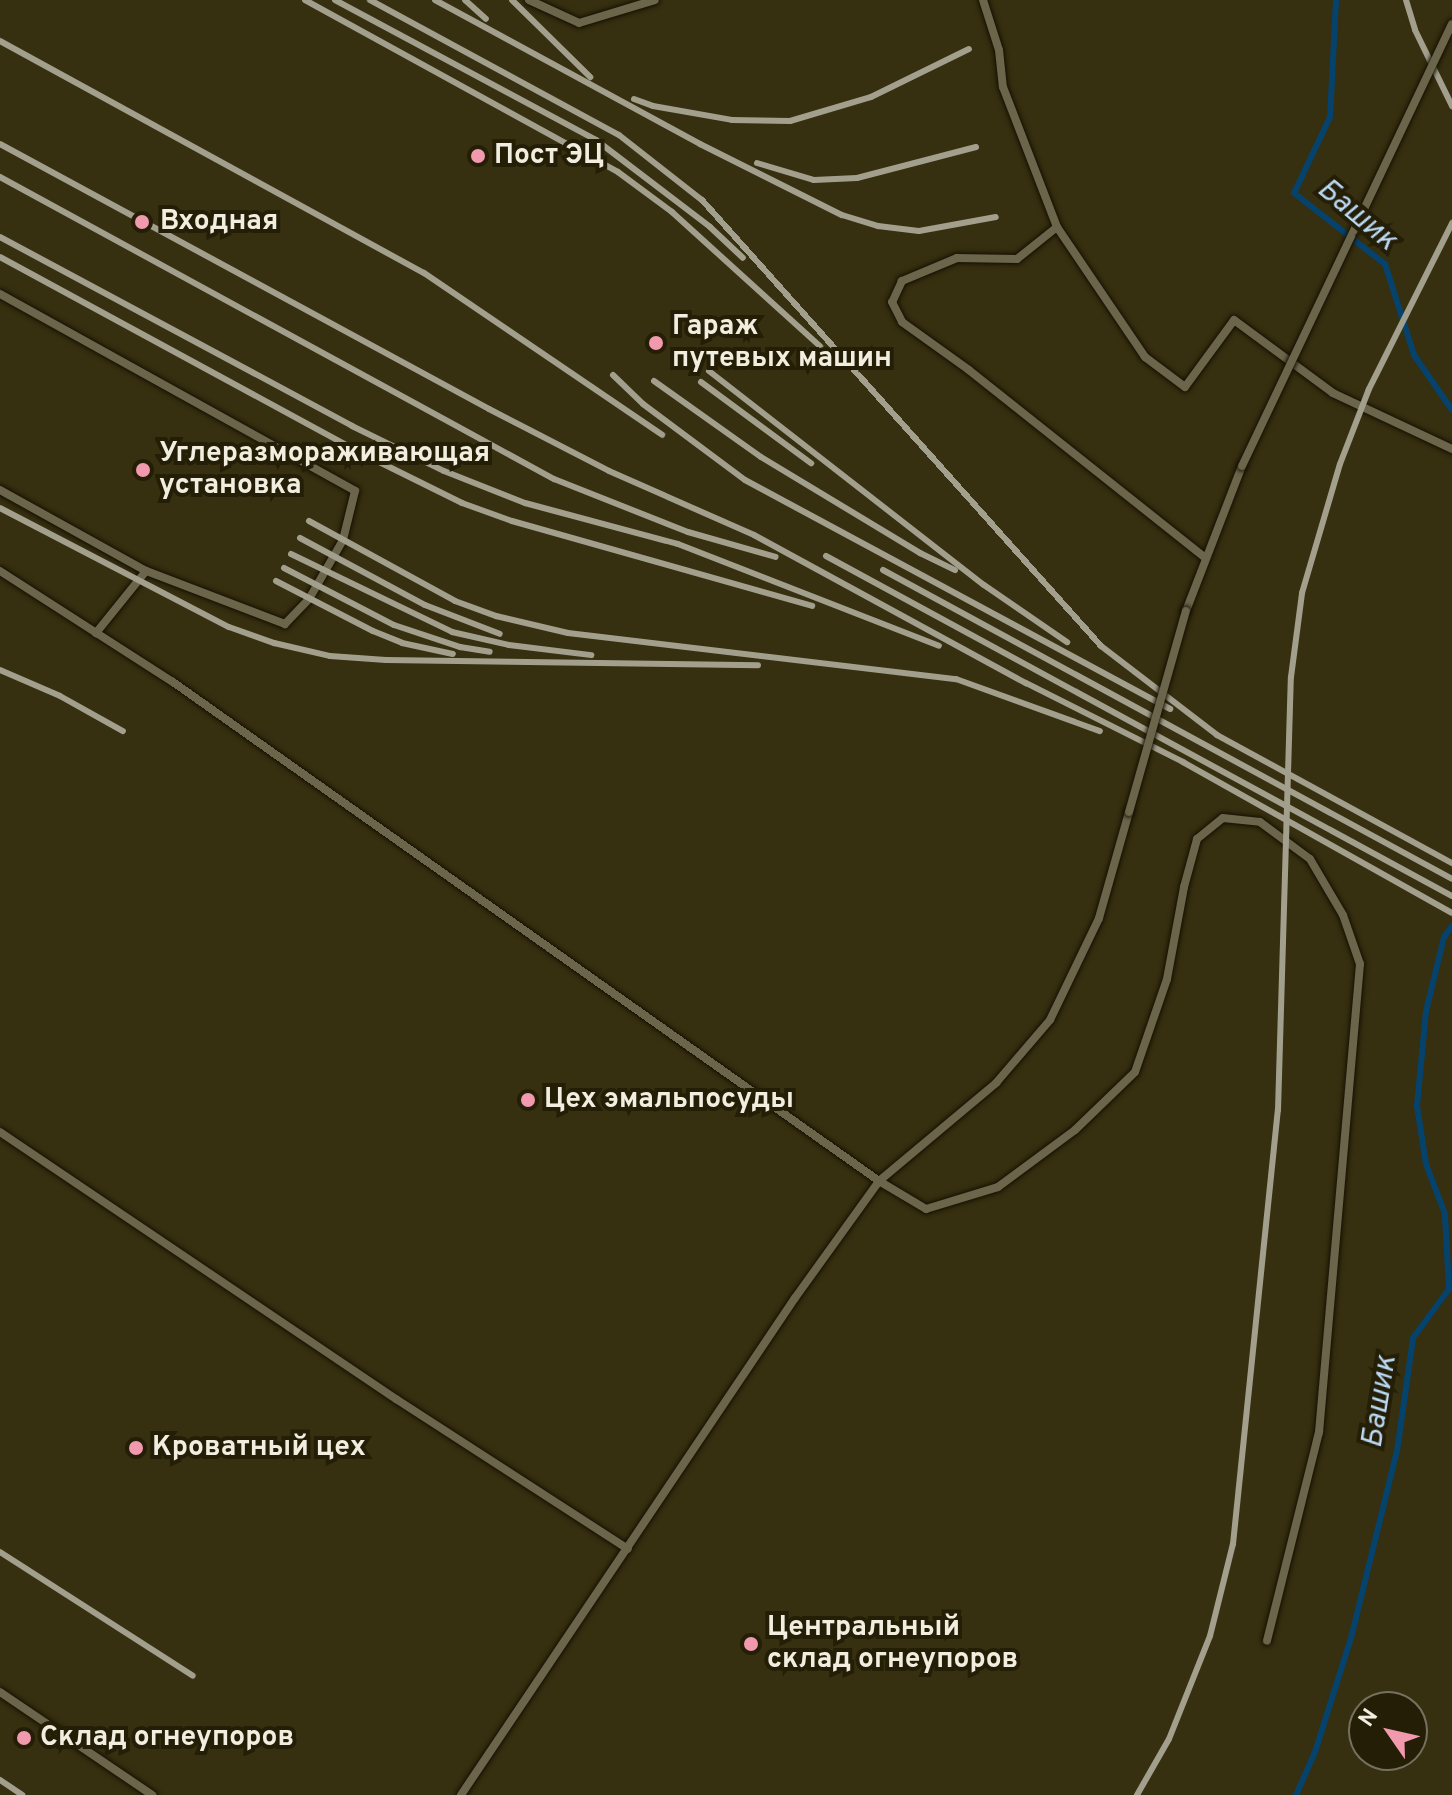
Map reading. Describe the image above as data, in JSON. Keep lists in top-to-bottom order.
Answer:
{
  "water": ["Башик"],
  "places": [
    "Поcт ЭЦ",
    "Входная",
    "Гараж путевых машин",
    "Углеразмораживающая установка",
    "Цех эмальпосуды",
    "Кроватный цех",
    "Центральный склад огнеупоров",
    "Склад огнеупоров"
  ],
  "north": "top left"
}
